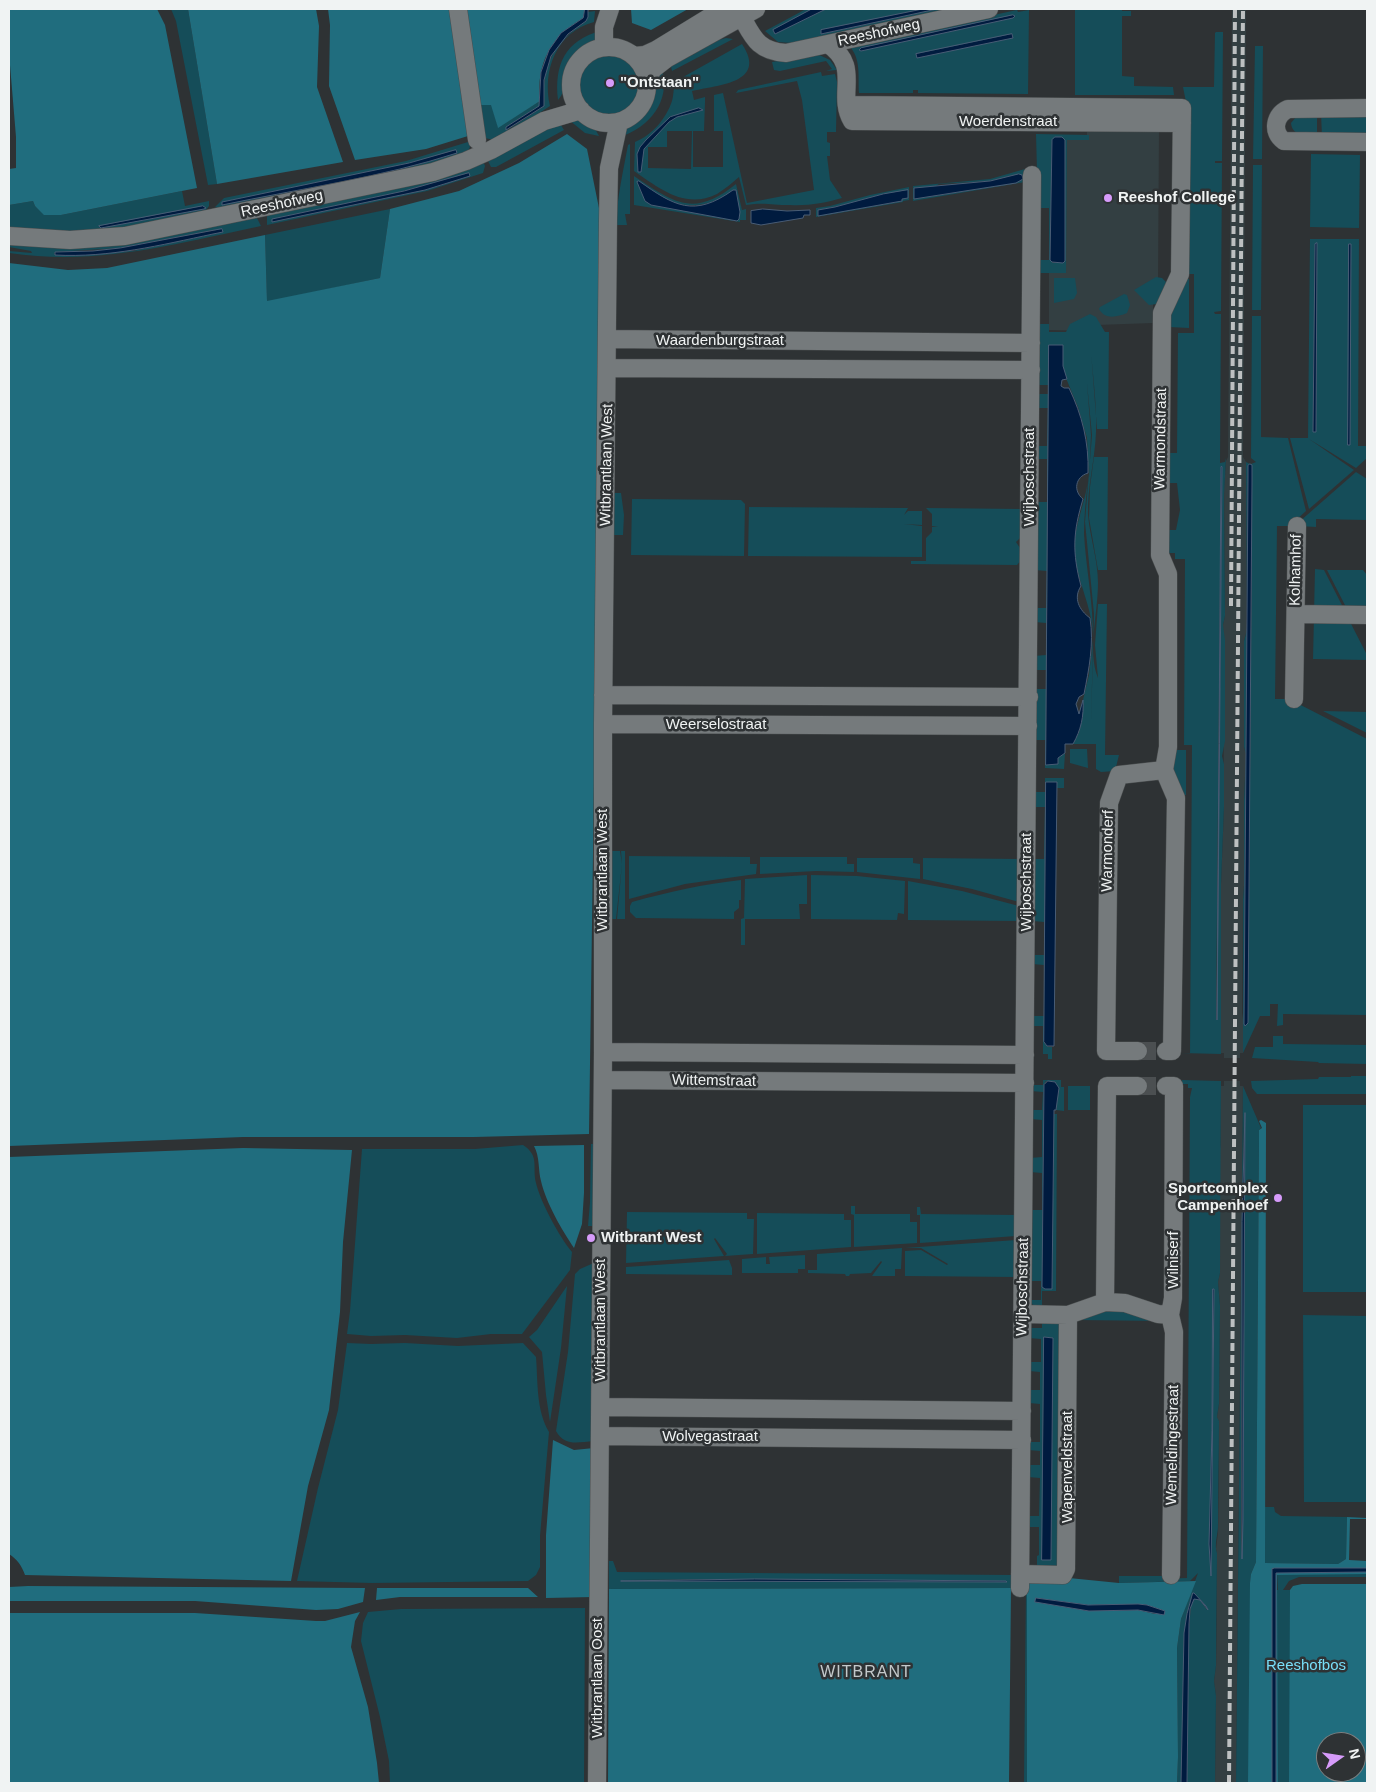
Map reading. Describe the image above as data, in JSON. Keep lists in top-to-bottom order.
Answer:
{
  "streets": {
    "street": [
      "Reeshofweg",
      "Woerdenstraat",
      "Waardenburgstraat",
      "Warmondstraat",
      "Witbrantlaan West",
      "Wijboschstraat",
      "Kolhamhof",
      "Weerselostraat",
      "Warmonderf",
      "Wittemstraat",
      "Wilniserf",
      "Wolvegastraat",
      "Wemeldingestraat",
      "Wapenveldstraat",
      "Witbrantlaan Oost"
    ]
  },
  "crossings": [
    ["Reeshofweg", "Woerdenstraat"],
    ["Reeshofweg", "Witbrantlaan West"],
    ["Woerdenstraat", "Warmondstraat"],
    ["Waardenburgstraat", "Witbrantlaan West"],
    ["Waardenburgstraat", "Wijboschstraat"],
    ["Warmondstraat", "Warmonderf"],
    ["Witbrantlaan West", "Weerselostraat"],
    ["Witbrantlaan West", "Wittemstraat"],
    ["Witbrantlaan West", "Wolvegastraat"],
    ["Witbrantlaan West", "Witbrantlaan Oost"],
    ["Wijboschstraat", "Weerselostraat"],
    ["Wijboschstraat", "Wittemstraat"],
    ["Wijboschstraat", "Wolvegastraat"],
    ["Wijboschstraat", "Wapenveldstraat"],
    ["Wilniserf", "Wemeldingestraat"]
  ],
  "districts": ["WITBRANT"],
  "parks": ["Reeshofbos"],
  "places": [
    "\"Ontstaan\"",
    "Reeshof College",
    "Sportcomplex Campenhoef",
    "Witbrant West"
  ],
  "north": "right"
}
